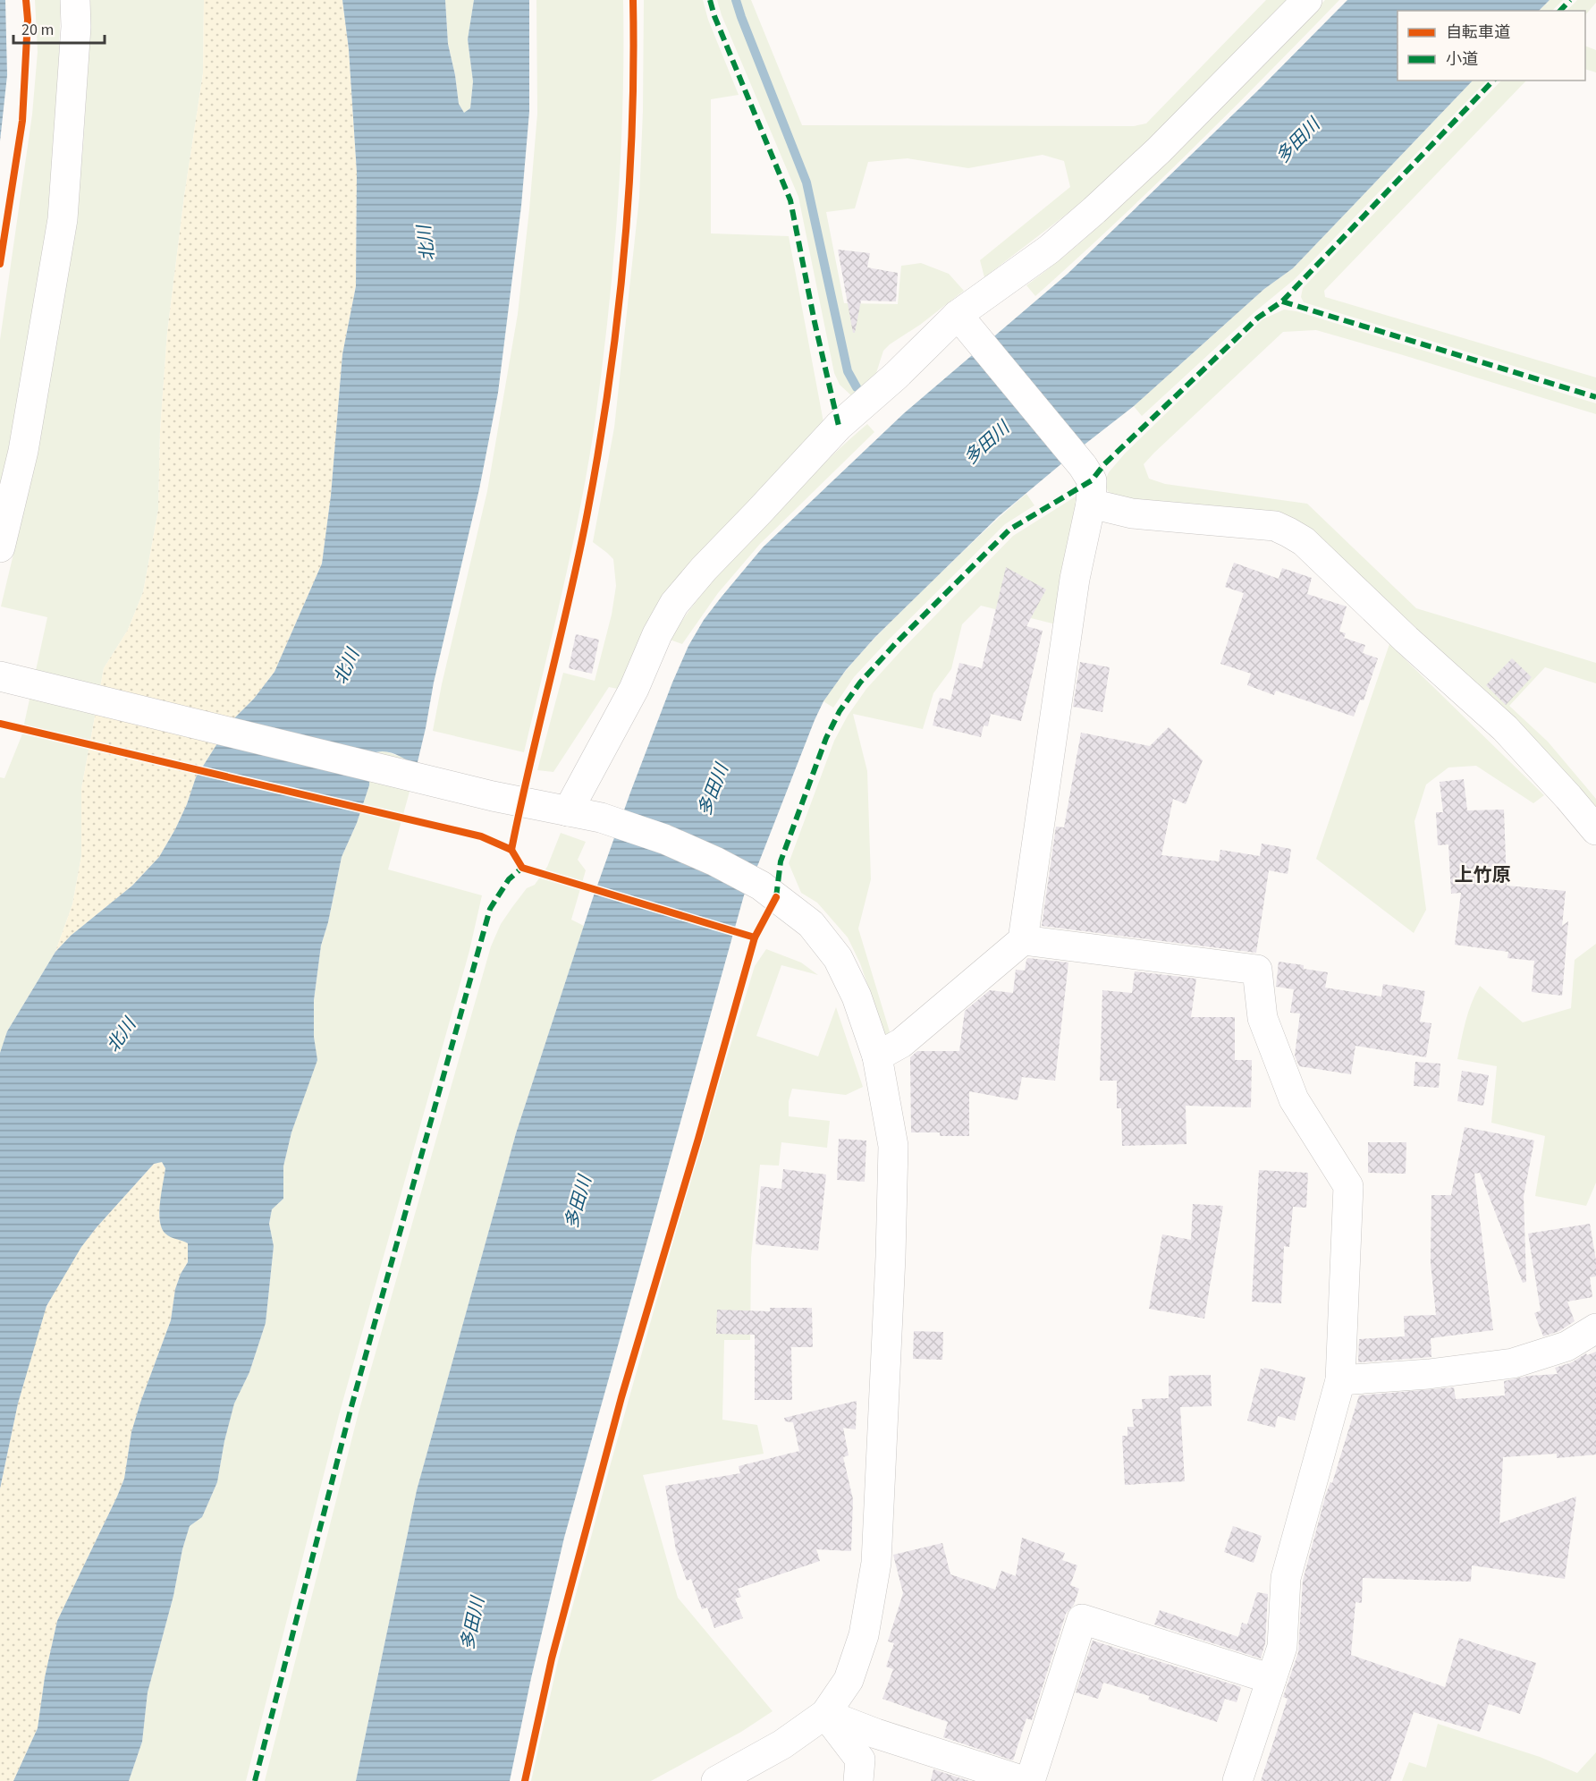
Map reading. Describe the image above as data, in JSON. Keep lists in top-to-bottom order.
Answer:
{
  "districts": ["上竹原"],
  "water": ["多田川", "北川"],
  "legend": ["自転車道", "小道"],
  "scale_bar": "20 m"
}
